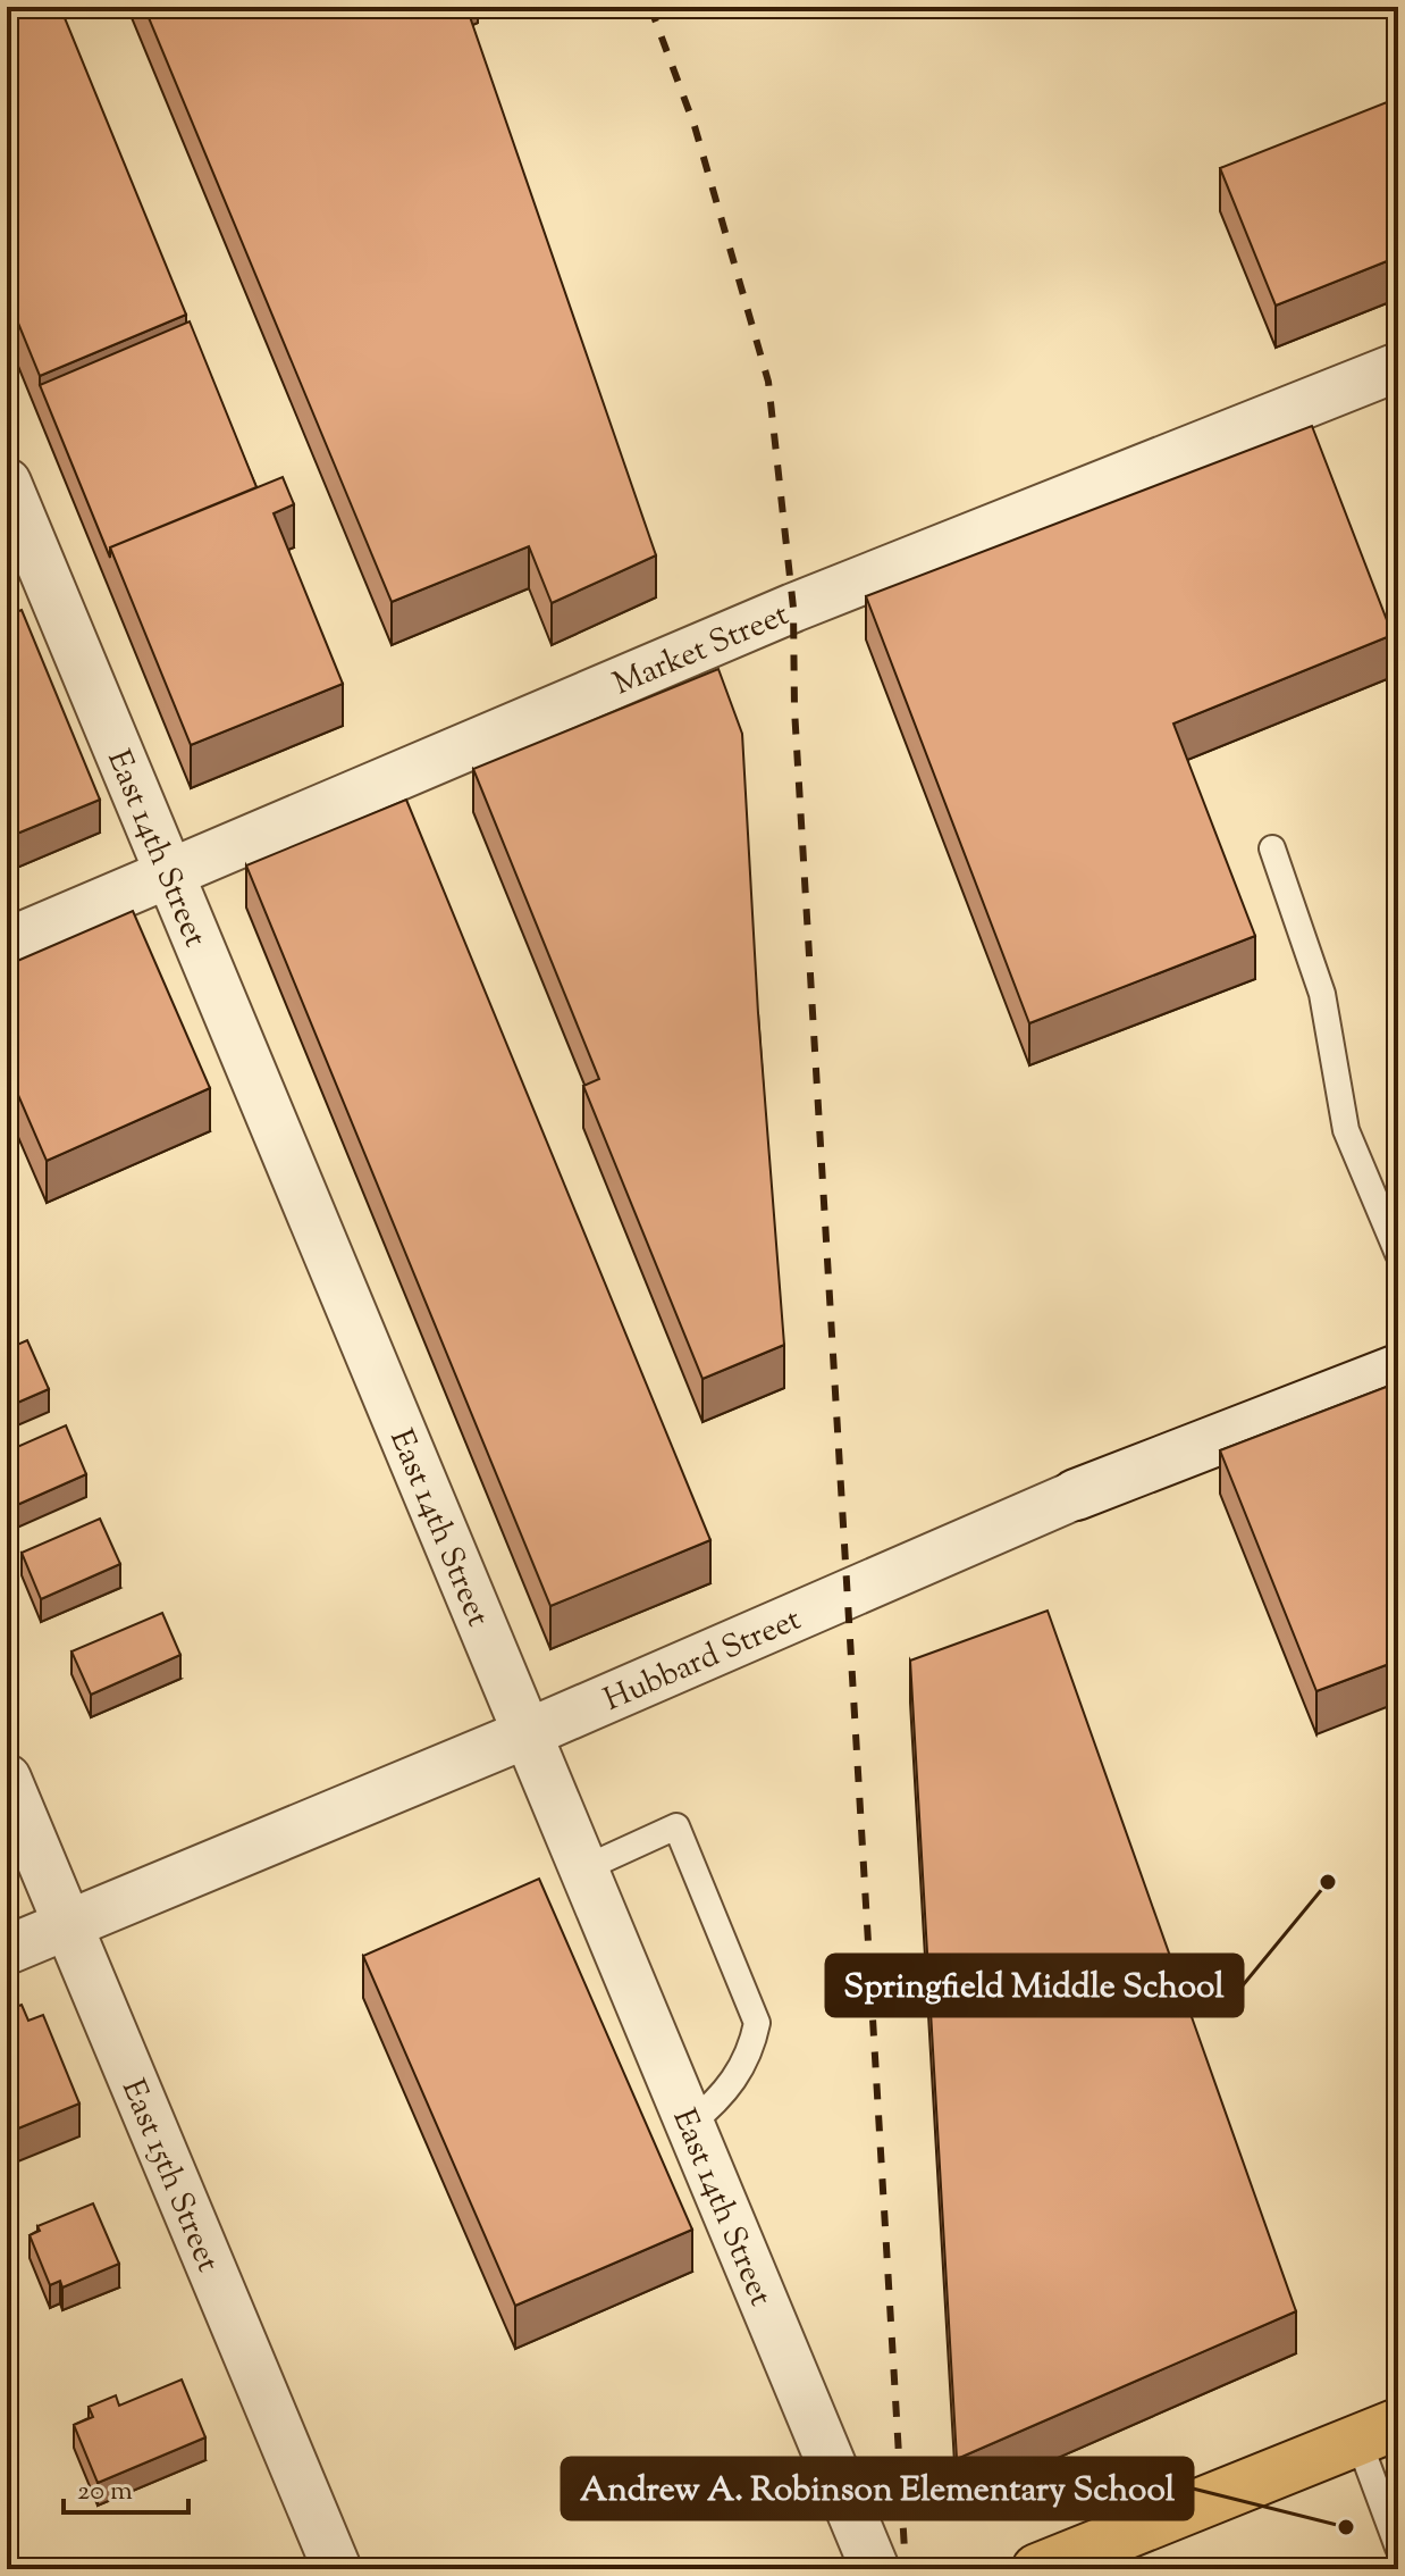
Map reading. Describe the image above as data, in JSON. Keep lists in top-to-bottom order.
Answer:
{
  "streets": {
    "main road": ["Hubbard Street"],
    "street": ["Market Street", "East 14th Street", "East 15th Street"]
  },
  "crossings": [
    ["Market Street", "East 14th Street"],
    ["East 14th Street", "Hubbard Street"],
    ["Hubbard Street", "East 15th Street"]
  ],
  "places": ["Springfield Middle School", "Andrew A. Robinson Elementary School"],
  "scale_bar": "20 m"
}
